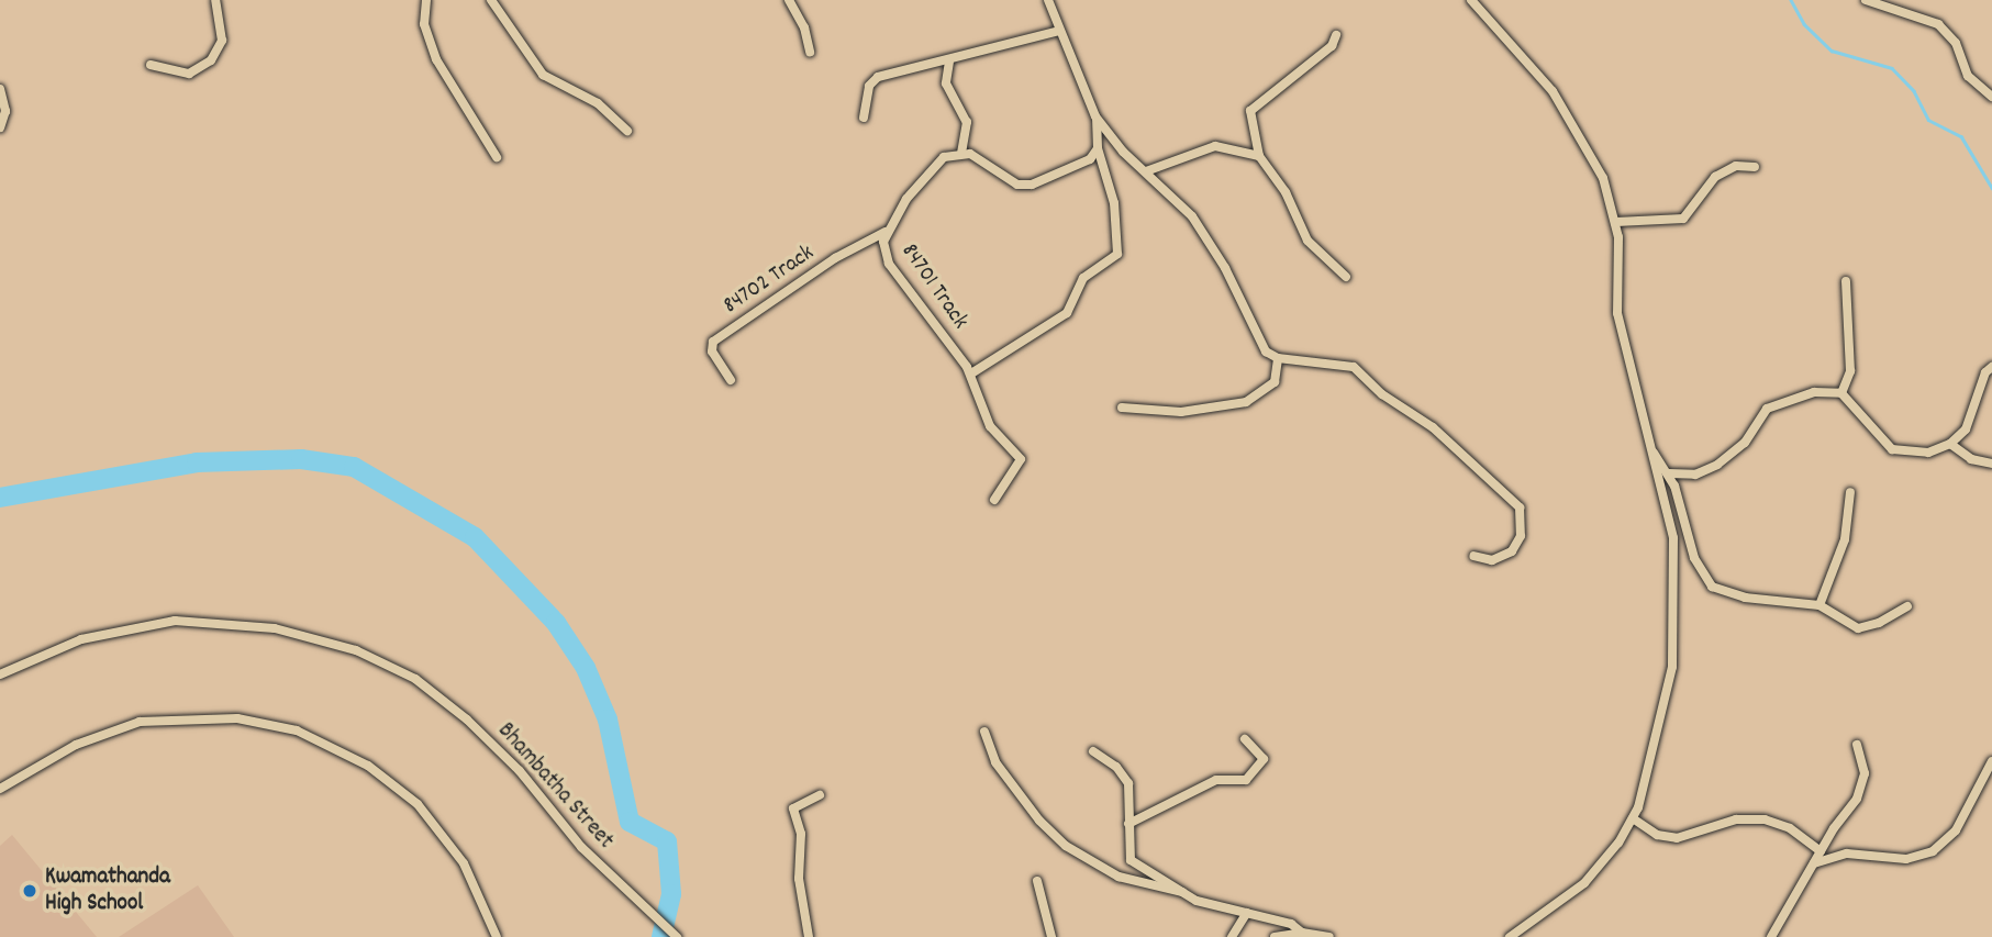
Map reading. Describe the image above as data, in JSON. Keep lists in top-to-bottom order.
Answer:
{
  "streets": {
    "street": ["84702 Track", "84701 Track", "Bhambatha Street"]
  },
  "crossings": [
    ["84702 Track", "84701 Track"]
  ],
  "places": ["Kwamathanda High School"]
}
